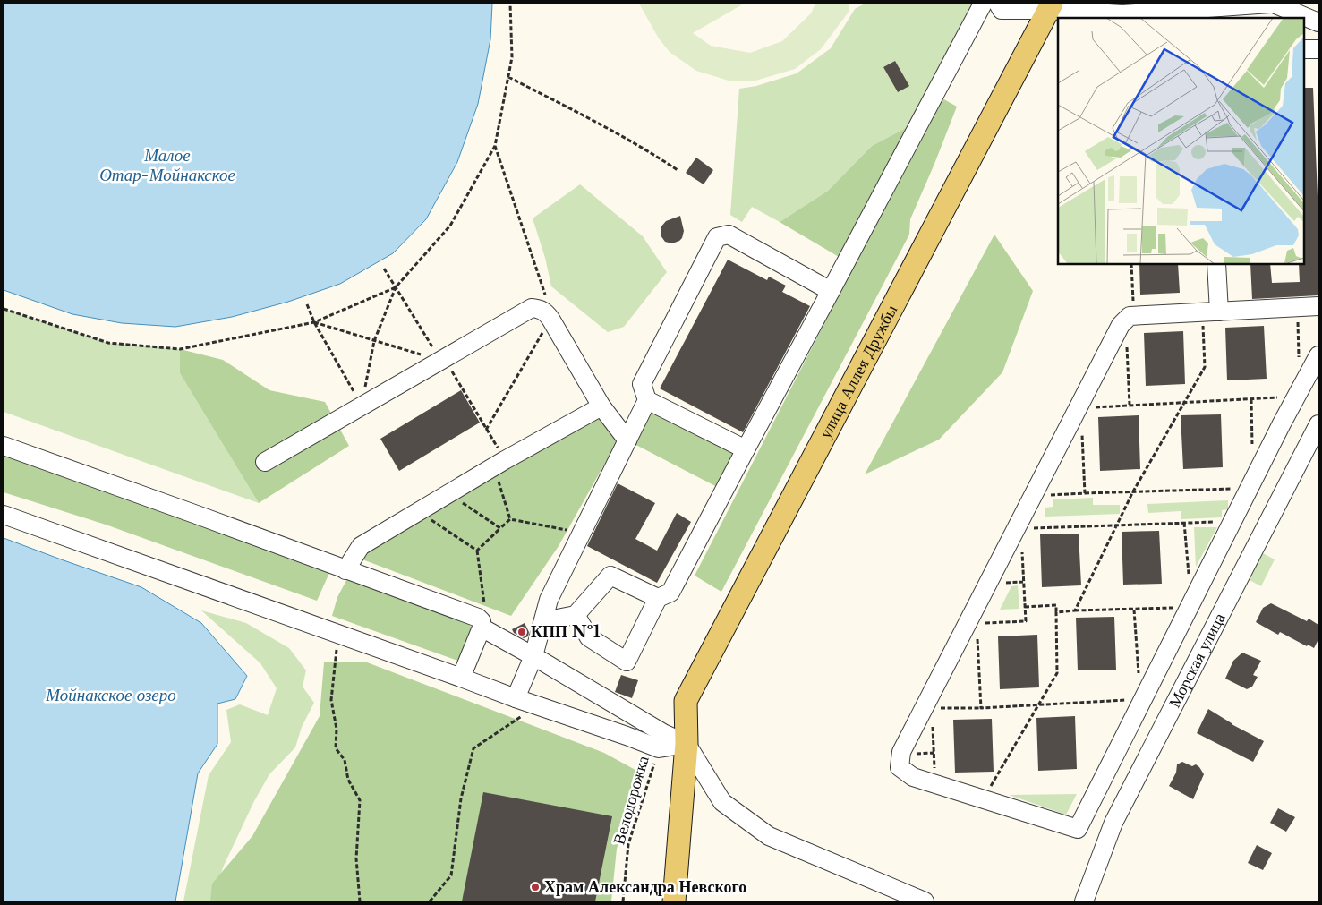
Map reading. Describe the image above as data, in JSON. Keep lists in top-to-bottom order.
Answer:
{
  "streets": {
    "main road": ["улица Аллея Дружбы"],
    "street": ["Морская улица"],
    "path": ["Велодорожка"]
  },
  "water": ["Малое Отар-Мойнакское", "Мойнакское озеро"],
  "places": ["КПП №1", "Храм Александра Невского"]
}
